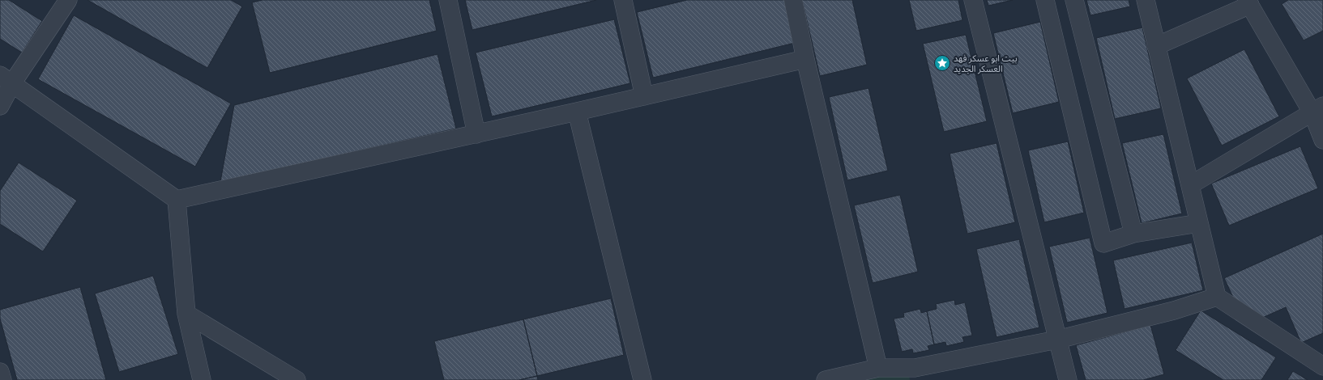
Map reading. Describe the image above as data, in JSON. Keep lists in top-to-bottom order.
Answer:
{
  "places": {
    "place": ["بيت ابو عسكر فهد العسكر الجديد"]
  }
}
